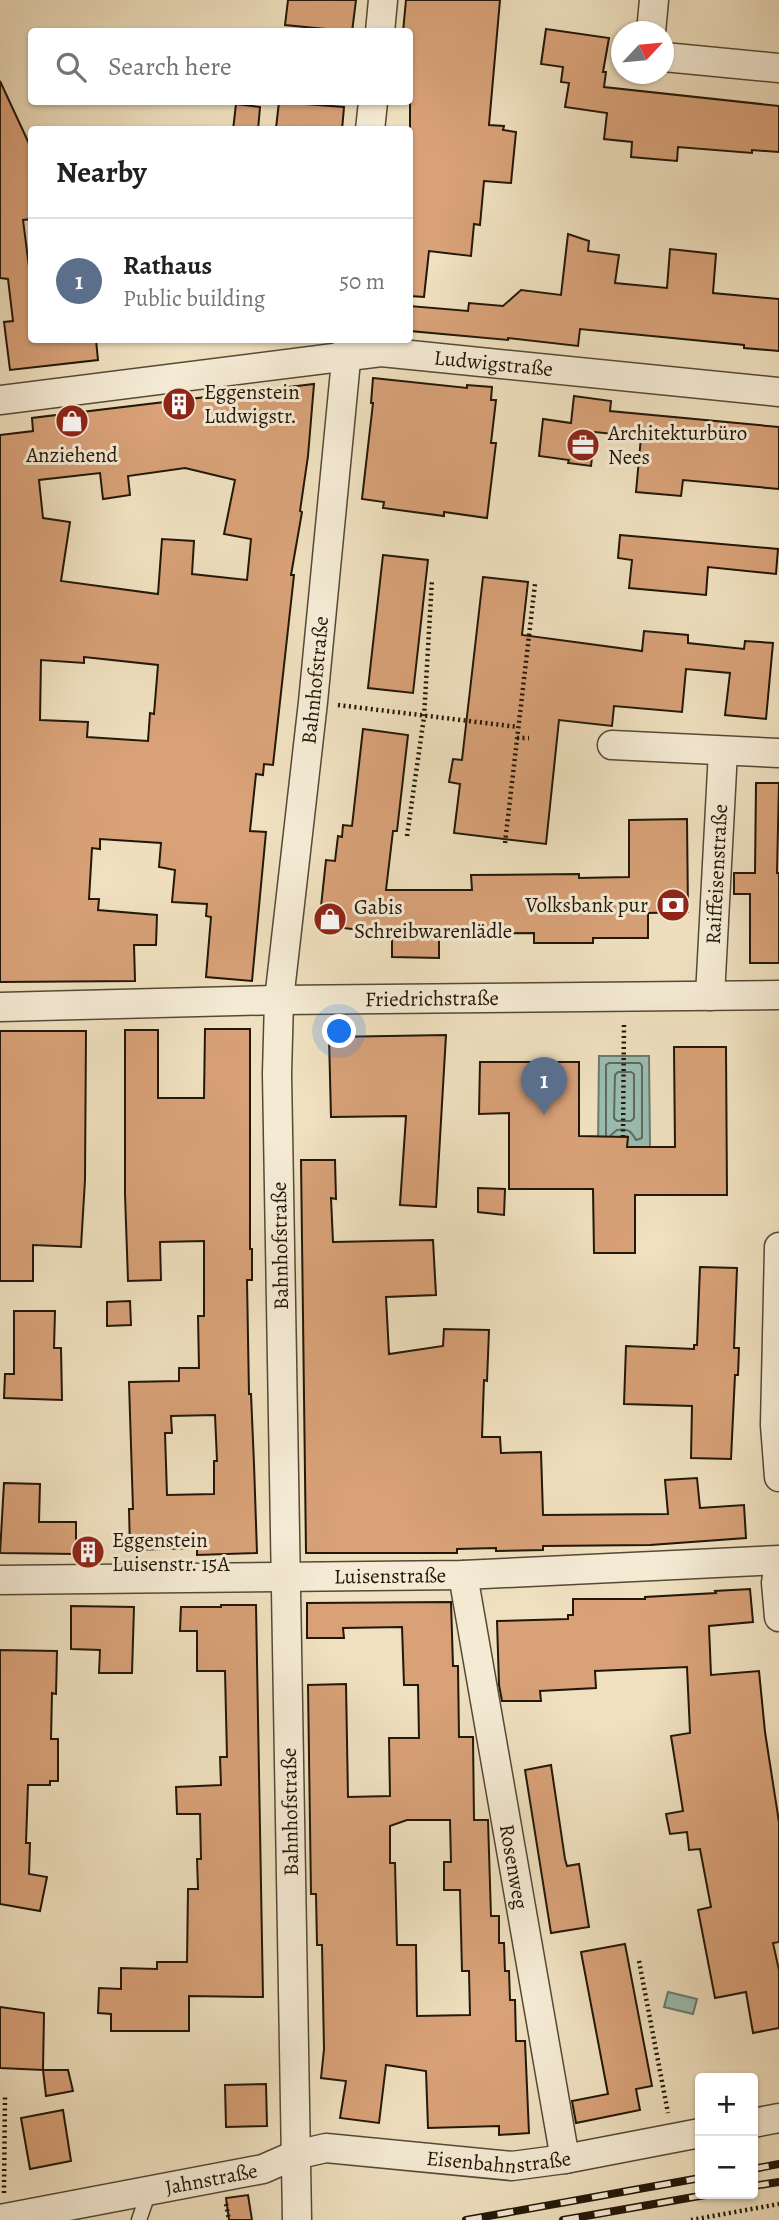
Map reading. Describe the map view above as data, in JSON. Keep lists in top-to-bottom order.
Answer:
{
  "streets": {
    "street": [
      "Ludwigstraße",
      "Bahnhofstraße",
      "Raiffeisenstraße",
      "Friedrichstraße",
      "Luisenstraße",
      "Rosenweg",
      "Eisenbahnstraße",
      "Jahnstraße"
    ]
  },
  "crossings": [
    ["Ludwigstraße", "Bahnhofstraße"],
    ["Bahnhofstraße", "Friedrichstraße"],
    ["Bahnhofstraße", "Luisenstraße"],
    ["Bahnhofstraße", "Eisenbahnstraße"],
    ["Bahnhofstraße", "Jahnstraße"],
    ["Raiffeisenstraße", "Friedrichstraße"],
    ["Luisenstraße", "Rosenweg"],
    ["Rosenweg", "Eisenbahnstraße"],
    ["Eisenbahnstraße", "Jahnstraße"]
  ],
  "places": {
    "building": ["Eggenstein Ludwigstr.", "Eggenstein Luisenstr. 15A"],
    "shop": ["Anziehend", "Gabis Schreibwarenlädle"],
    "office": ["Architekturbüro Nees"],
    "bank": ["Volksbank pur"]
  },
  "north": "top right",
  "page": {
    "search": "Search here",
    "heading": "Nearby",
    "list": [
      {
        "mark": "1",
        "name": "Rathaus",
        "note": "Public building",
        "value": "50 m"
      }
    ],
    "pins": "1",
    "map_buttons": ["+", "−"]
  }
}
